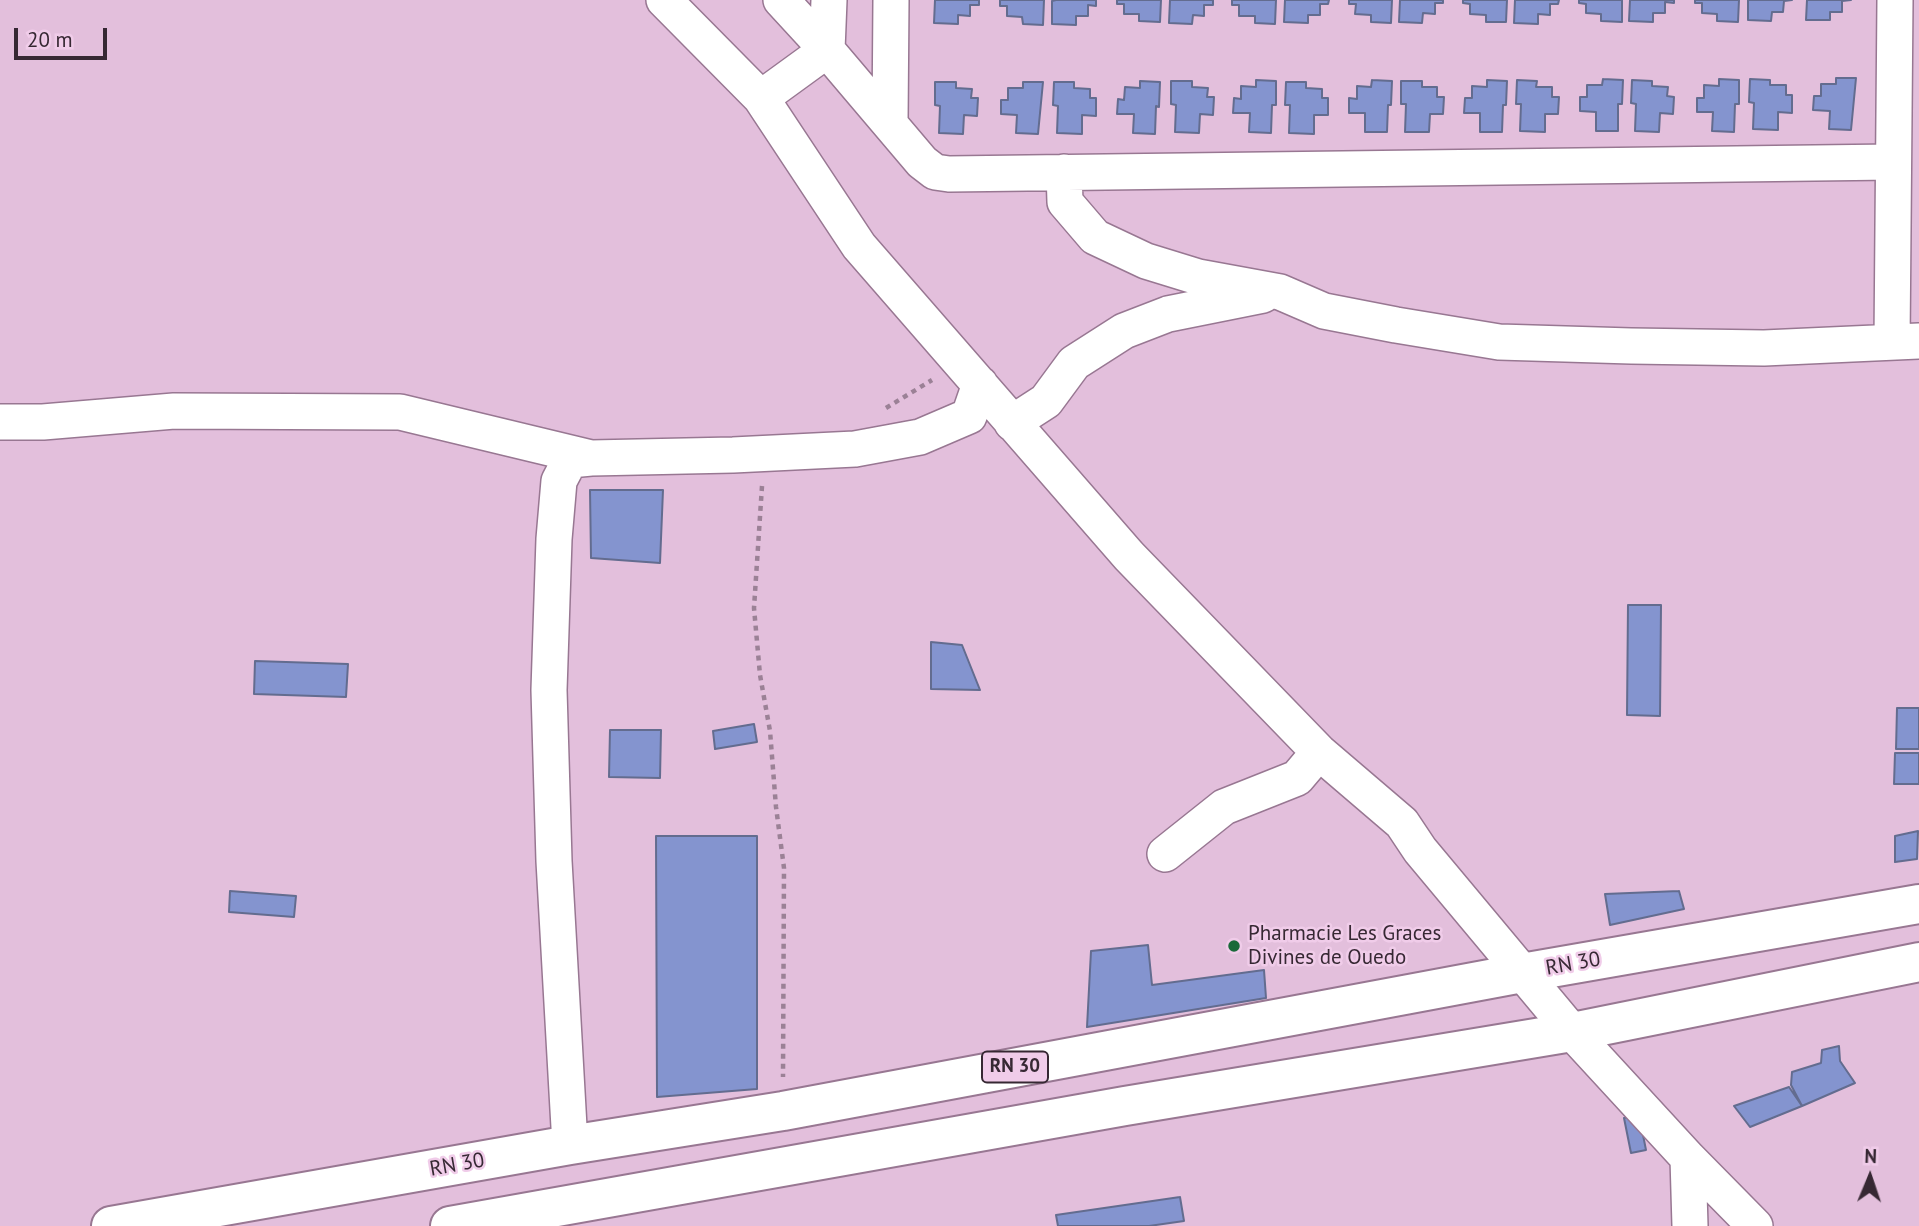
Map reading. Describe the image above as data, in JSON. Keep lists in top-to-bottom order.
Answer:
{
  "streets": {
    "main road": ["RN 30"]
  },
  "places": ["Pharmacie Les Graces Divines de Ouedo"],
  "scale_bar": "20 m",
  "north": "top"
}
